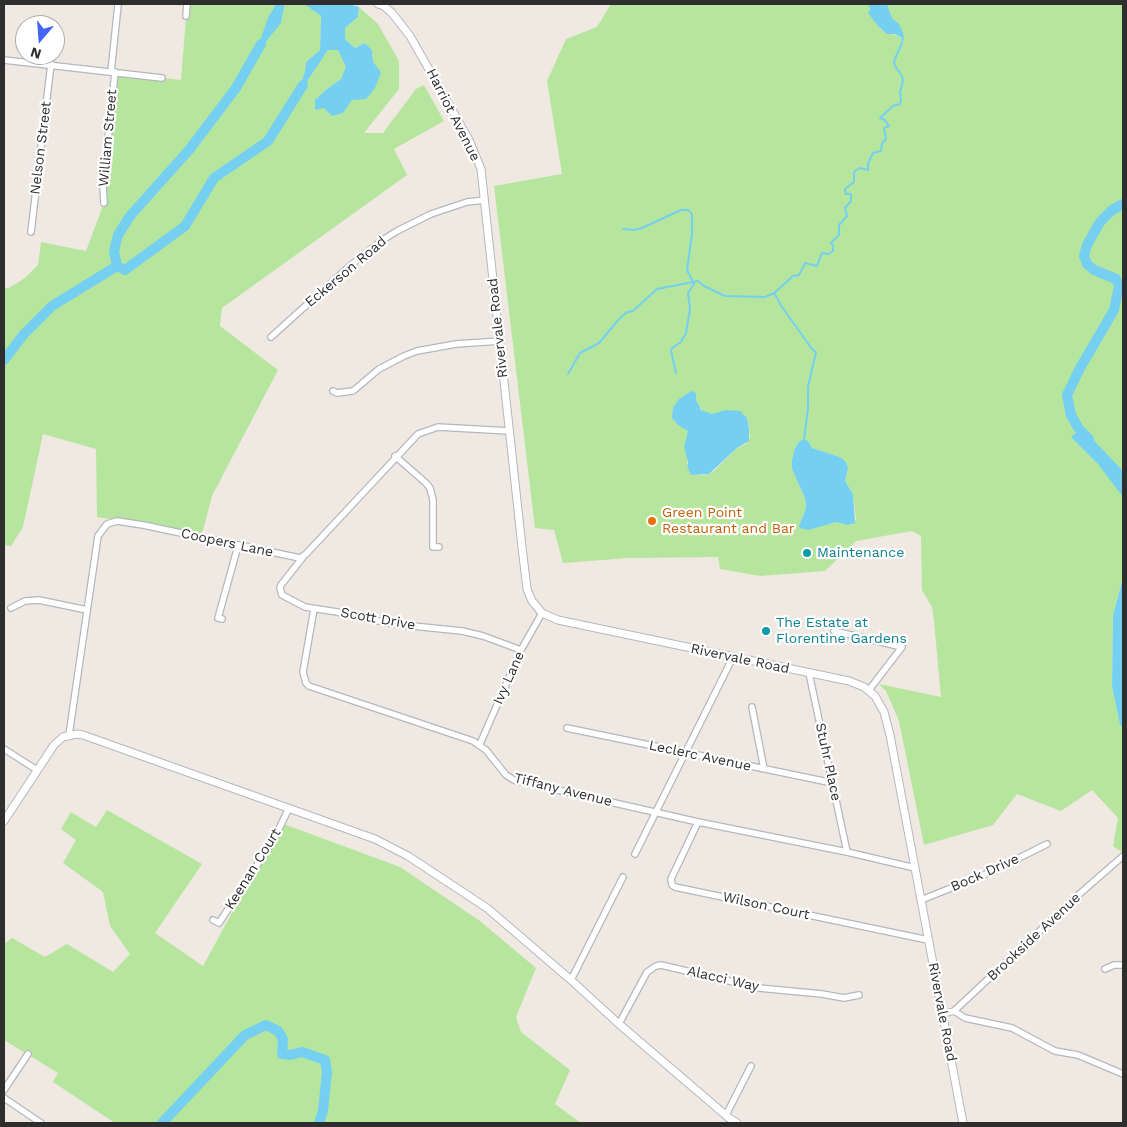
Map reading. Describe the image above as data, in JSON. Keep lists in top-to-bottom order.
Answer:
{
  "streets": {
    "street": [
      "Harriot Avenue",
      "William Street",
      "Nelson Street",
      "Eckerson Road",
      "Rivervale Road",
      "Coopers Lane",
      "Scott Drive",
      "Ivy Lane",
      "Leclerc Avenue",
      "Stuhr Place",
      "Tiffany Avenue",
      "Keenan Court",
      "Bock Drive",
      "Wilson Court",
      "Brookside Avenue",
      "Alacci Way"
    ]
  },
  "crossings": [
    ["Harriot Avenue", "Eckerson Road"],
    ["Harriot Avenue", "Rivervale Road"],
    ["Rivervale Road", "Ivy Lane"],
    ["Rivervale Road", "Stuhr Place"],
    ["Rivervale Road", "Tiffany Avenue"],
    ["Rivervale Road", "Bock Drive"],
    ["Rivervale Road", "Wilson Court"],
    ["Rivervale Road", "Brookside Avenue"],
    ["Coopers Lane", "Scott Drive"],
    ["Scott Drive", "Ivy Lane"],
    ["Ivy Lane", "Tiffany Avenue"],
    ["Leclerc Avenue", "Stuhr Place"],
    ["Stuhr Place", "Tiffany Avenue"],
    ["Tiffany Avenue", "Wilson Court"]
  ],
  "places": ["Green Point Restaurant and Bar", "Maintenance", "The Estate at Florentine Gardens"],
  "north": "bottom"
}
